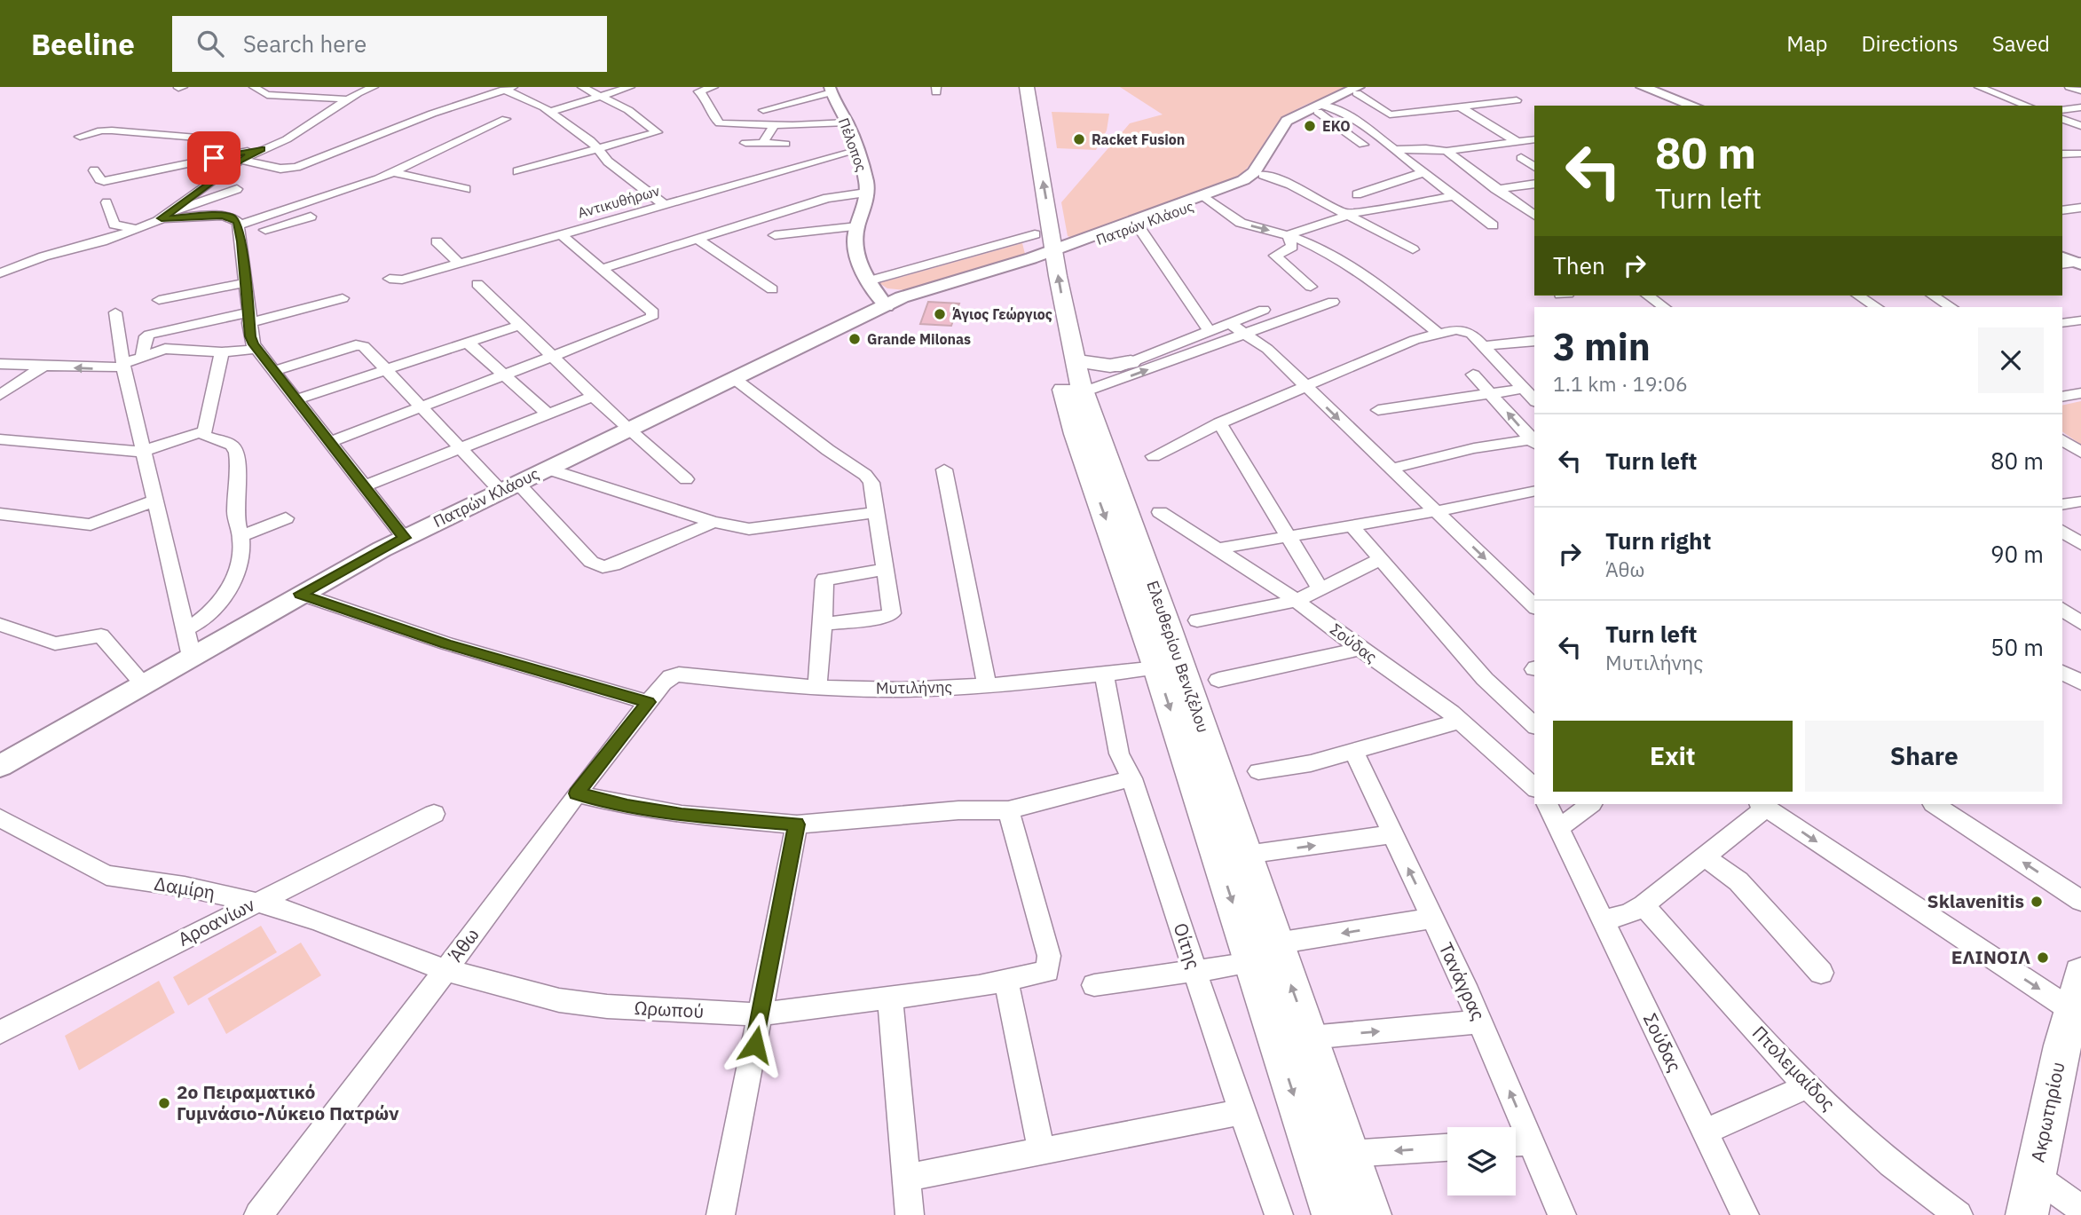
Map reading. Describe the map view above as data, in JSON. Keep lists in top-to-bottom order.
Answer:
{
  "streets": {
    "main road": ["Πατρών Κλάους", "Ελευθερίου Βενιζέλου", "Ακρωτηρίου"],
    "street": [
      "Πέλοπος",
      "Αντικυθήρων",
      "Σούδας",
      "Μυτιλήνης",
      "Δαμίρη",
      "Αροανίων",
      "Άθω",
      "Οίτης",
      "Τανάγρας",
      "Ωρωπού",
      "Πτολεμαίδος"
    ]
  },
  "crossings": [
    ["Πέλοπος", "Αντικυθήρων"],
    ["Πέλοπος", "Πατρών Κλάους"],
    ["Πατρών Κλάους", "Ελευθερίου Βενιζέλου"],
    ["Ελευθερίου Βενιζέλου", "Μυτιλήνης"],
    ["Μυτιλήνης", "Άθω"],
    ["Μυτιλήνης", "Οίτης"],
    ["Δαμίρη", "Αροανίων"],
    ["Δαμίρη", "Άθω"],
    ["Δαμίρη", "Ωρωπού"],
    ["Άθω", "Ωρωπού"]
  ],
  "one_way": ["Τανάγρας"],
  "places": [
    "EKO",
    "Racket Fusion",
    "Άγιος Γεώργιος",
    "Grande Milonas",
    "Sklavenitis",
    "ΕΛΙΝΟΙΛ",
    "2ο Πειραματικό Γυμνάσιο-Λύκειο Πατρών"
  ],
  "page": {
    "header": "Beeline",
    "search": "Search here",
    "nav": ["Map", "Directions", "Saved"],
    "turn": ["80 m", "Turn left"],
    "then": "Then",
    "heading": ["3 min", "1.1 km · 19:06"],
    "list": [
      {
        "name": "Turn left",
        "value": "80 m"
      },
      {
        "name": "Turn right",
        "note": "Άθω",
        "value": "90 m"
      },
      {
        "name": "Turn left",
        "note": "Μυτιλήνης",
        "value": "50 m"
      }
    ],
    "buttons": ["Exit", "Share"]
  }
}
